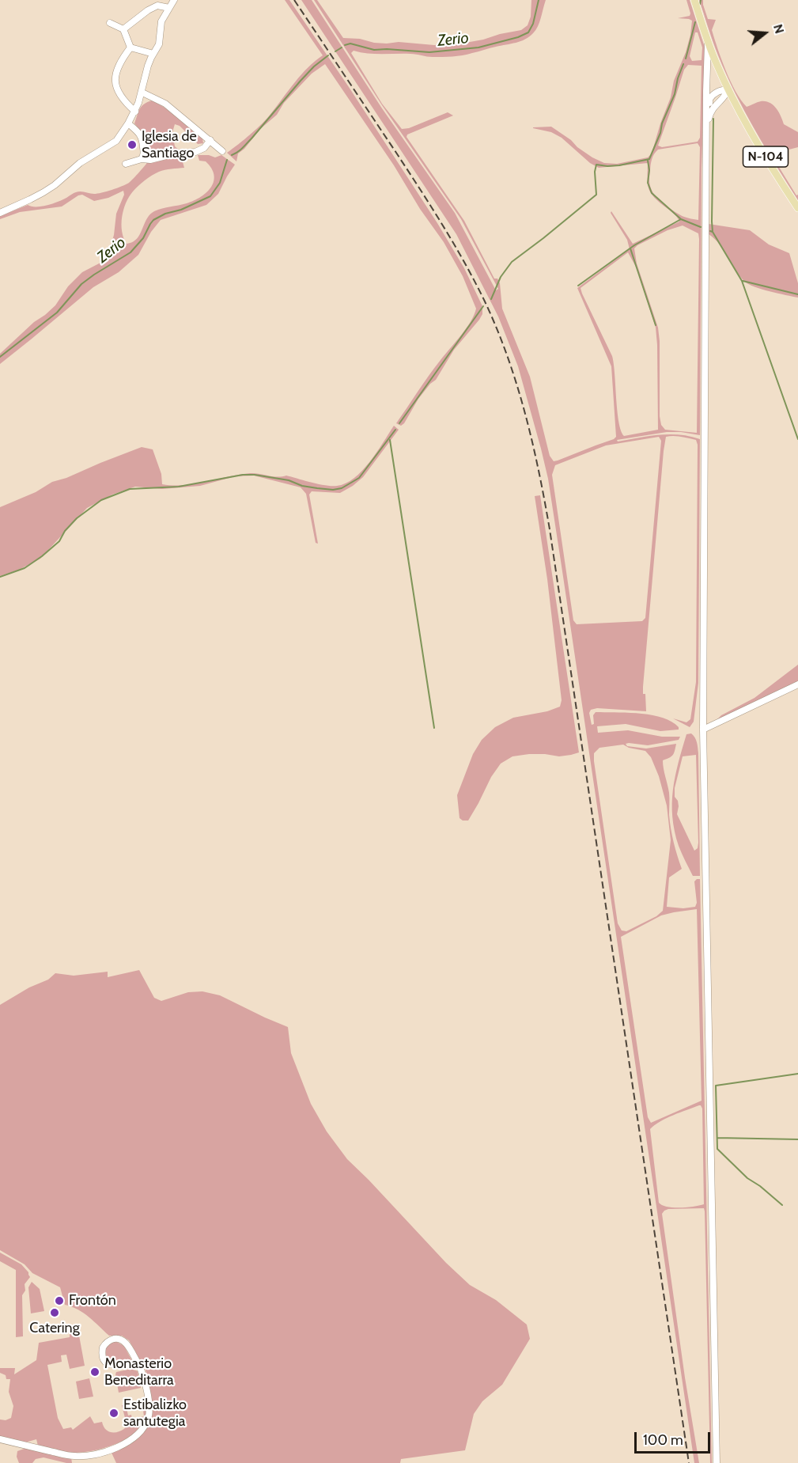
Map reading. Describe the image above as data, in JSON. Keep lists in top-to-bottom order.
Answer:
{
  "streets": {
    "main road": ["N-104"]
  },
  "water": ["Zerio"],
  "places": [
    "Iglesia de Santiago",
    "Frontón",
    "Catering",
    "Monasterio Beneditarra",
    "Estibalizko santutegia"
  ],
  "scale_bar": "100 m",
  "north": "right"
}
